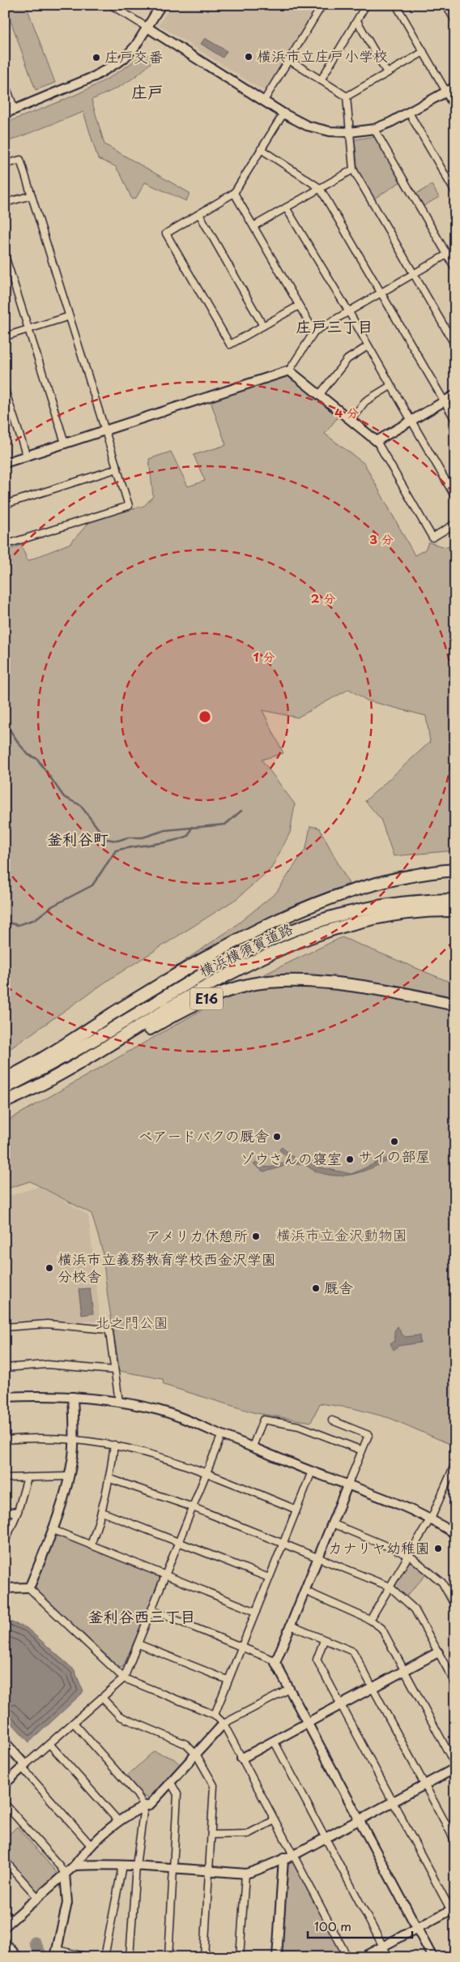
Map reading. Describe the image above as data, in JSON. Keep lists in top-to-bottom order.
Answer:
{
  "streets": {
    "highway": ["横浜横須賀道路", "E16"]
  },
  "crossings": [
    ["横浜横須賀道路", "E16"]
  ],
  "districts": [
    "庄戸",
    "庄戸三丁目",
    "釜利谷町",
    "釜利谷西三丁目"
  ],
  "parks": ["横浜市立金沢動物園", "北之門公園"],
  "places": [
    "横浜市立庄戸小学校",
    "庄戸交番",
    "ベアードバクの厩舎",
    "サイの部屋",
    "ゾウさんの寝室",
    "アメリカ休憩所",
    "横浜市立義務教育学校西金沢学園 分校舎",
    "厩舎",
    "カナリヤ幼稚園"
  ],
  "scale_bar": "100 m",
  "rings": [
    "4 分",
    "3 分",
    "2 分",
    "1 分"
  ]
}
